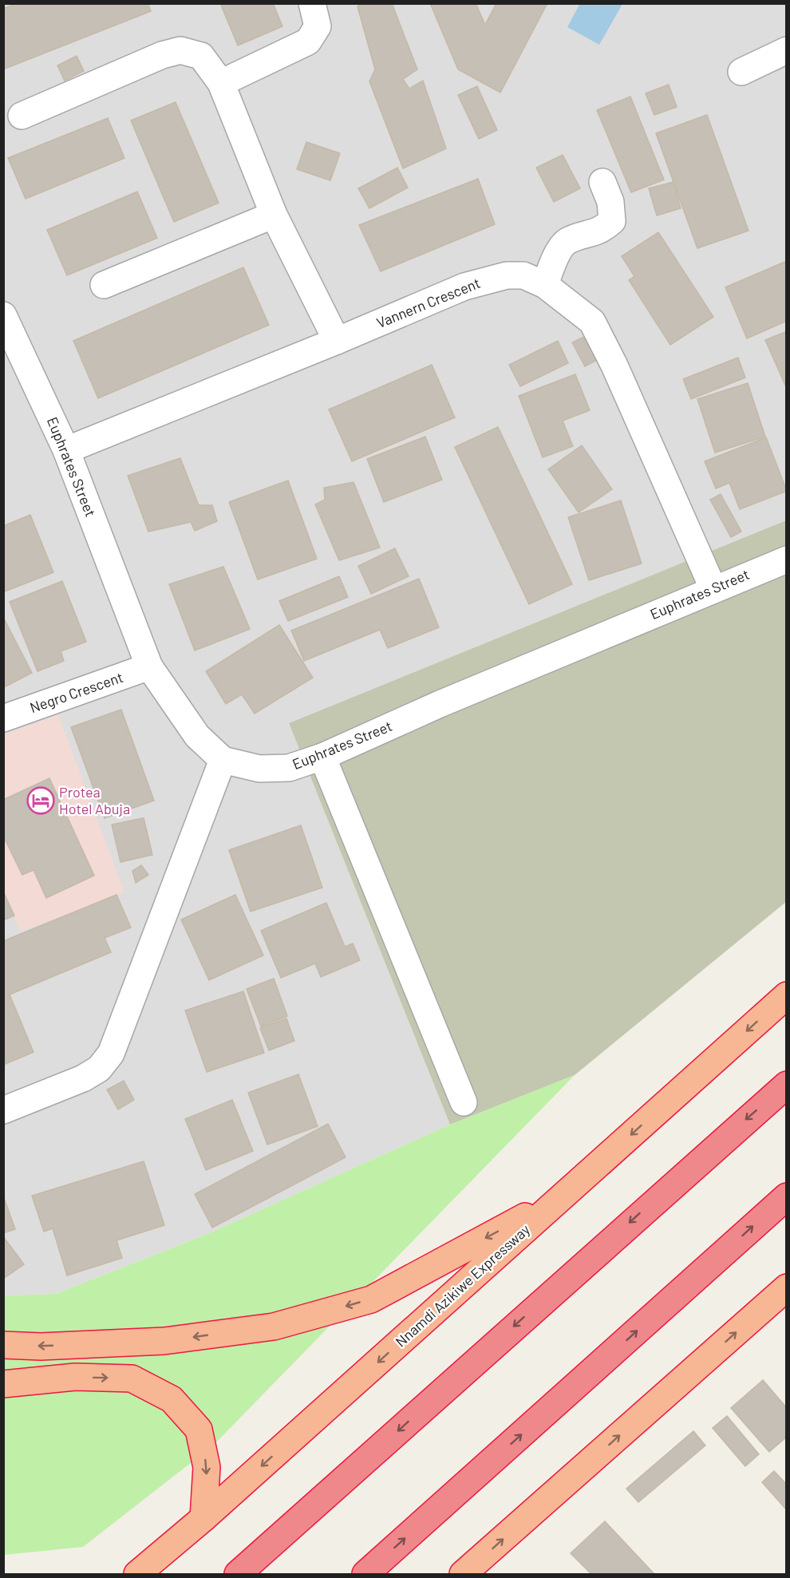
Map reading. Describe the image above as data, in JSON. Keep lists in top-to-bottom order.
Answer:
{
  "streets": {
    "highway": ["Nnamdi Azikiwe Expressway"],
    "street": ["Vannern Crescent", "Euphrates Street", "Negro Crescent"]
  },
  "crossings": [
    ["Vannern Crescent", "Euphrates Street"],
    ["Euphrates Street", "Negro Crescent"]
  ],
  "places": {
    "hotel": ["Protea Hotel Abuja"]
  }
}
